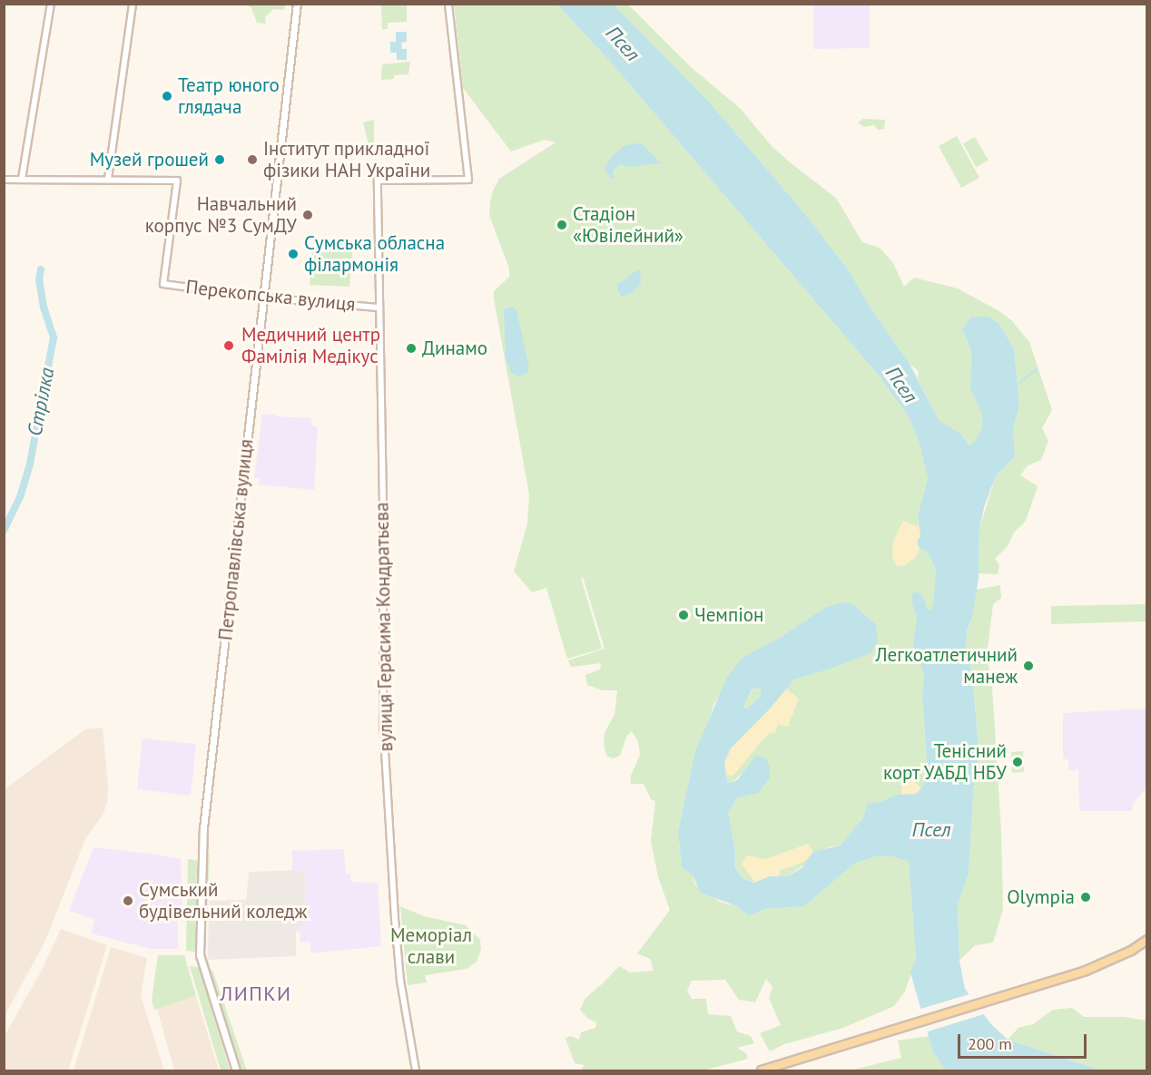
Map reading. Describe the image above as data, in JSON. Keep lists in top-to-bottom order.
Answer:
{
  "streets": {
    "main road": ["Петропавлівська вулиця"],
    "street": ["Перекопська вулиця", "вулиця Герасима Кондратьєва"]
  },
  "crossings": [
    ["Перекопська вулиця", "Петропавлівська вулиця"],
    ["Перекопська вулиця", "вулиця Герасима Кондратьєва"]
  ],
  "districts": ["ЛИПКИ"],
  "water": ["Псел", "Стрілка"],
  "parks": ["Меморіал слави"],
  "places": [
    "Театр юного глядача",
    "Музей грошей",
    "Інститут прикладної фізики НАН України",
    "Навчальний корпус №3 СумДУ",
    "Стадіон «Ювілейний»",
    "Сумська обласна філармонія",
    "Медичний центр Фамілія Медікус",
    "Динамо",
    "Чемпіон",
    "Легкоатлетичний манеж",
    "Тенісний корт УАБД НБУ",
    "Olympia",
    "Сумський будівельний коледж"
  ],
  "scale_bar": "200 m"
}
